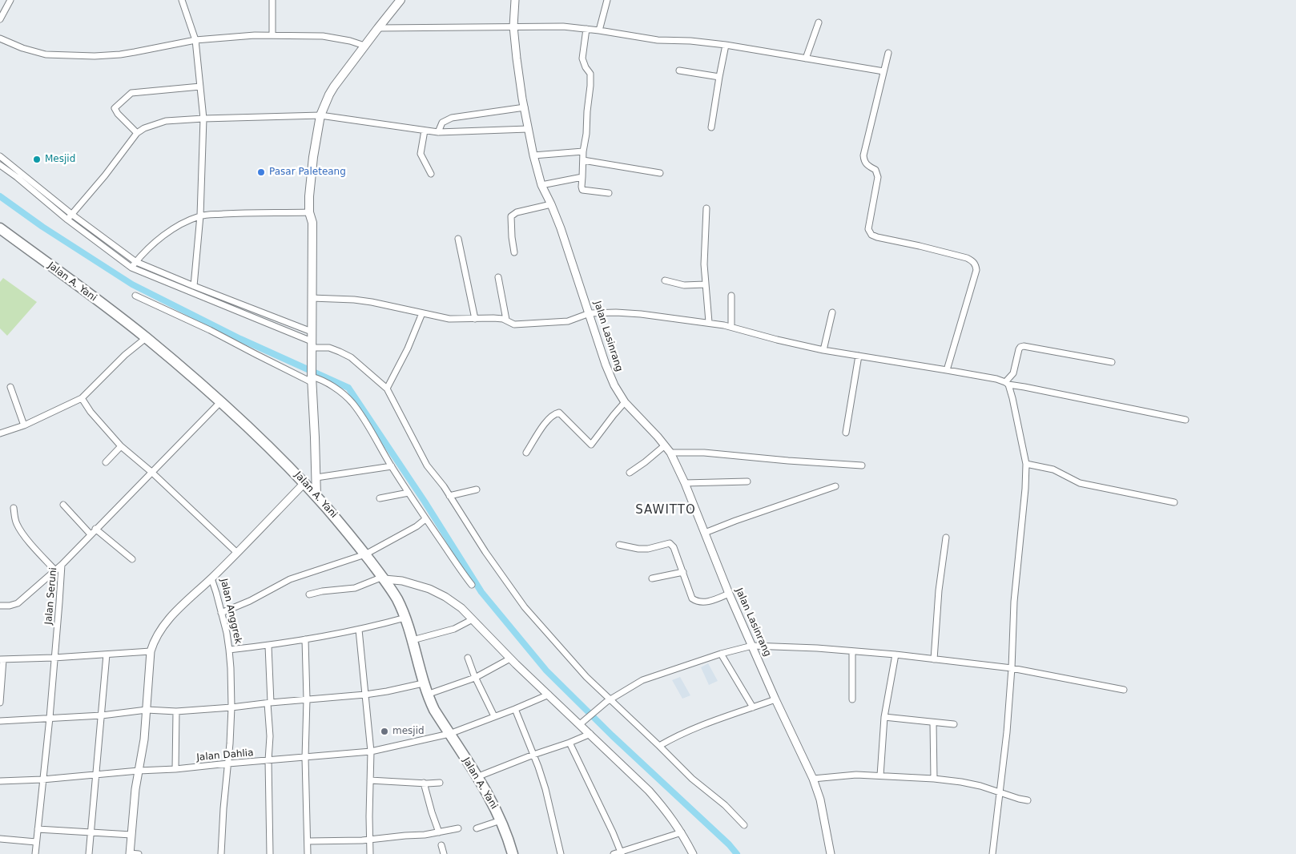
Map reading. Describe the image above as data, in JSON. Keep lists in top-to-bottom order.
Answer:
{
  "streets": {
    "highway": ["Jalan A. Yani"],
    "street": [
      "Jalan Lasinrang",
      "Jalan Seruni",
      "Jalan Anggrek",
      "Jalan Dahlia"
    ]
  },
  "crossings": [
    ["Jalan A. Yani", "Jalan Seruni"],
    ["Jalan A. Yani", "Jalan Anggrek"],
    ["Jalan A. Yani", "Jalan Dahlia"],
    ["Jalan Seruni", "Jalan Dahlia"],
    ["Jalan Anggrek", "Jalan Dahlia"]
  ],
  "districts": ["SAWITTO"],
  "places": ["Mesjid", "Pasar Paleteang", "mesjid"]
}
